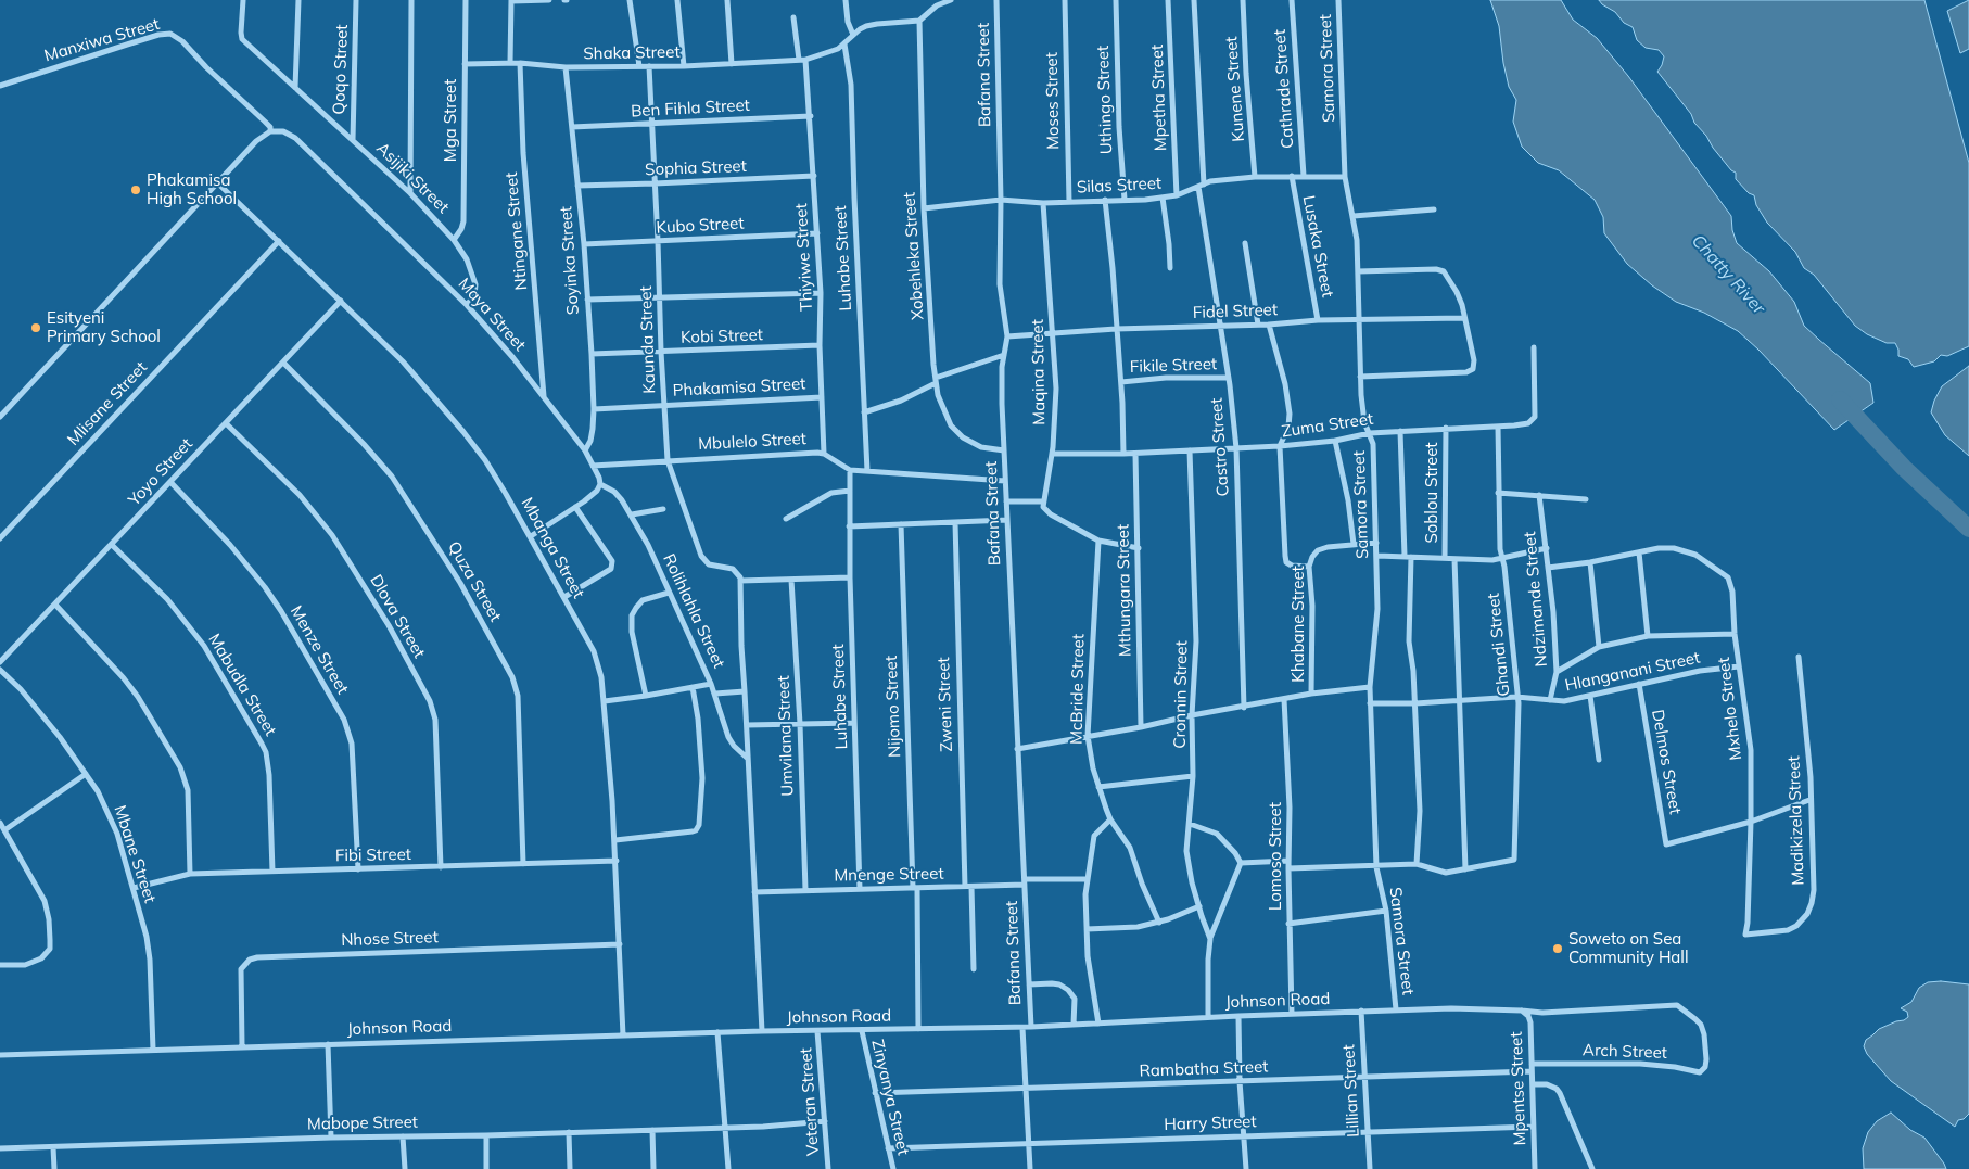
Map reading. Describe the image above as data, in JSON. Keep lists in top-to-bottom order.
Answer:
{
  "streets": {
    "street": [
      "Manxiwa Street",
      "Shaka Street",
      "Samora Street",
      "Qoqo Street",
      "Bafana Street",
      "Kunene Street",
      "Cathrade Street",
      "Mpetha Street",
      "Uthingo Street",
      "Moses Street",
      "Ben Fihla Street",
      "Mga Street",
      "Sophia Street",
      "Asijiki Street",
      "Silas Street",
      "Kubo Street",
      "Ntingane Street",
      "Lusaka Street",
      "Xobehleka Street",
      "Thiyiwe Street",
      "Luhabe Street",
      "Soyinka Street",
      "Fidel Street",
      "Maya Street",
      "Kobi Street",
      "Kaunda Street",
      "Fikile Street",
      "Maqina Street",
      "Phakamisa Street",
      "Mlisane Street",
      "Zuma Street",
      "Mbulelo Street",
      "Castro Street",
      "Yoyo Street",
      "Soblou Street",
      "Mbanga Street",
      "Quza Street",
      "Mthungara Street",
      "Ndzimande Street",
      "Rolihlahla Street",
      "Dlova Street",
      "Khabane Street",
      "Ghandi Street",
      "Menze Street",
      "Hlanganani Street",
      "Mabudla Street",
      "McBride Street",
      "Cronnin Street",
      "Zweni Street",
      "Nijomo Street",
      "Mxhelo Street",
      "Umvilana Street",
      "Delmos Street",
      "Madikizela Street",
      "Mbane Street",
      "Fibi Street",
      "Lomoso Street",
      "Mnenge Street",
      "Nhose Street",
      "Johnson Road",
      "Arch Street",
      "Rambatha Street",
      "Mpentse Street",
      "Lillian Street",
      "Zinyanya Street",
      "Veteran Street",
      "Mabope Street",
      "Harry Street"
    ]
  },
  "crossings": [
    ["Manxiwa Street", "Maya Street"],
    ["Shaka Street", "Mga Street"],
    ["Shaka Street", "Ntingane Street"],
    ["Shaka Street", "Xobehleka Street"],
    ["Shaka Street", "Thiyiwe Street"],
    ["Shaka Street", "Luhabe Street"],
    ["Shaka Street", "Soyinka Street"],
    ["Shaka Street", "Kaunda Street"],
    ["Samora Street", "Silas Street"],
    ["Samora Street", "Fidel Street"],
    ["Samora Street", "Zuma Street"],
    ["Samora Street", "Khabane Street"],
    ["Samora Street", "Hlanganani Street"],
    ["Samora Street", "Johnson Road"],
    ["Qoqo Street", "Asijiki Street"],
    ["Bafana Street", "Silas Street"],
    ["Bafana Street", "Xobehleka Street"],
    ["Bafana Street", "Fidel Street"],
    ["Bafana Street", "Mbulelo Street"],
    ["Bafana Street", "Mnenge Street"],
    ["Bafana Street", "Johnson Road"],
    ["Bafana Street", "Rambatha Street"],
    ["Bafana Street", "Harry Street"],
    ["Kunene Street", "Silas Street"],
    ["Cathrade Street", "Silas Street"],
    ["Mpetha Street", "Silas Street"],
    ["Uthingo Street", "Silas Street"],
    ["Moses Street", "Silas Street"],
    ["Ben Fihla Street", "Thiyiwe Street"],
    ["Ben Fihla Street", "Soyinka Street"],
    ["Ben Fihla Street", "Kaunda Street"],
    ["Mga Street", "Asijiki Street"],
    ["Sophia Street", "Thiyiwe Street"],
    ["Sophia Street", "Soyinka Street"],
    ["Sophia Street", "Kaunda Street"],
    ["Asijiki Street", "Maya Street"],
    ["Silas Street", "Lusaka Street"],
    ["Silas Street", "Xobehleka Street"],
    ["Silas Street", "Maqina Street"],
    ["Silas Street", "Castro Street"],
    ["Kubo Street", "Thiyiwe Street"],
    ["Kubo Street", "Soyinka Street"],
    ["Kubo Street", "Kaunda Street"],
    ["Ntingane Street", "Maya Street"],
    ["Lusaka Street", "Fidel Street"],
    ["Thiyiwe Street", "Kobi Street"],
    ["Thiyiwe Street", "Phakamisa Street"],
    ["Thiyiwe Street", "Mbulelo Street"],
    ["Luhabe Street", "Mbulelo Street"],
    ["Luhabe Street", "Mnenge Street"],
    ["Soyinka Street", "Maya Street"],
    ["Soyinka Street", "Kobi Street"],
    ["Soyinka Street", "Phakamisa Street"],
    ["Fidel Street", "Maqina Street"],
    ["Fidel Street", "Castro Street"],
    ["Maya Street", "Mbulelo Street"],
    ["Maya Street", "Rolihlahla Street"],
    ["Kobi Street", "Kaunda Street"],
    ["Kaunda Street", "Phakamisa Street"],
    ["Kaunda Street", "Mbulelo Street"],
    ["Fikile Street", "Castro Street"],
    ["Maqina Street", "Zuma Street"],
    ["Mlisane Street", "Mbanga Street"],
    ["Zuma Street", "Castro Street"],
    ["Zuma Street", "Soblou Street"],
    ["Zuma Street", "Mthungara Street"],
    ["Zuma Street", "Ghandi Street"],
    ["Zuma Street", "Cronnin Street"],
    ["Yoyo Street", "Mbanga Street"],
    ["Yoyo Street", "Quza Street"],
    ["Yoyo Street", "Dlova Street"],
    ["Yoyo Street", "Menze Street"],
    ["Yoyo Street", "Mabudla Street"],
    ["Mbanga Street", "Fibi Street"],
    ["Mbanga Street", "Nhose Street"],
    ["Mbanga Street", "Johnson Road"],
    ["Quza Street", "Fibi Street"],
    ["Ndzimande Street", "Hlanganani Street"],
    ["Dlova Street", "Fibi Street"],
    ["Ghandi Street", "Hlanganani Street"],
    ["Menze Street", "Fibi Street"],
    ["Hlanganani Street", "Mxhelo Street"],
    ["Hlanganani Street", "Delmos Street"],
    ["Mabudla Street", "Fibi Street"],
    ["Zweni Street", "Mnenge Street"],
    ["Nijomo Street", "Mnenge Street"],
    ["Nijomo Street", "Johnson Road"],
    ["Mxhelo Street", "Delmos Street"],
    ["Mxhelo Street", "Madikizela Street"],
    ["Umvilana Street", "Mnenge Street"],
    ["Mbane Street", "Fibi Street"],
    ["Mbane Street", "Johnson Road"],
    ["Lomoso Street", "Johnson Road"],
    ["Nhose Street", "Johnson Road"],
    ["Johnson Road", "Arch Street"],
    ["Johnson Road", "Mpentse Street"],
    ["Johnson Road", "Lillian Street"],
    ["Johnson Road", "Zinyanya Street"],
    ["Johnson Road", "Veteran Street"],
    ["Arch Street", "Mpentse Street"],
    ["Rambatha Street", "Mpentse Street"],
    ["Rambatha Street", "Lillian Street"],
    ["Rambatha Street", "Zinyanya Street"],
    ["Mpentse Street", "Harry Street"],
    ["Lillian Street", "Harry Street"],
    ["Zinyanya Street", "Harry Street"],
    ["Veteran Street", "Mabope Street"]
  ],
  "water": ["Chatty River"],
  "places": ["Phakamisa High School", "Esityeni Primary School", "Soweto on Sea Community Hall"]
}
